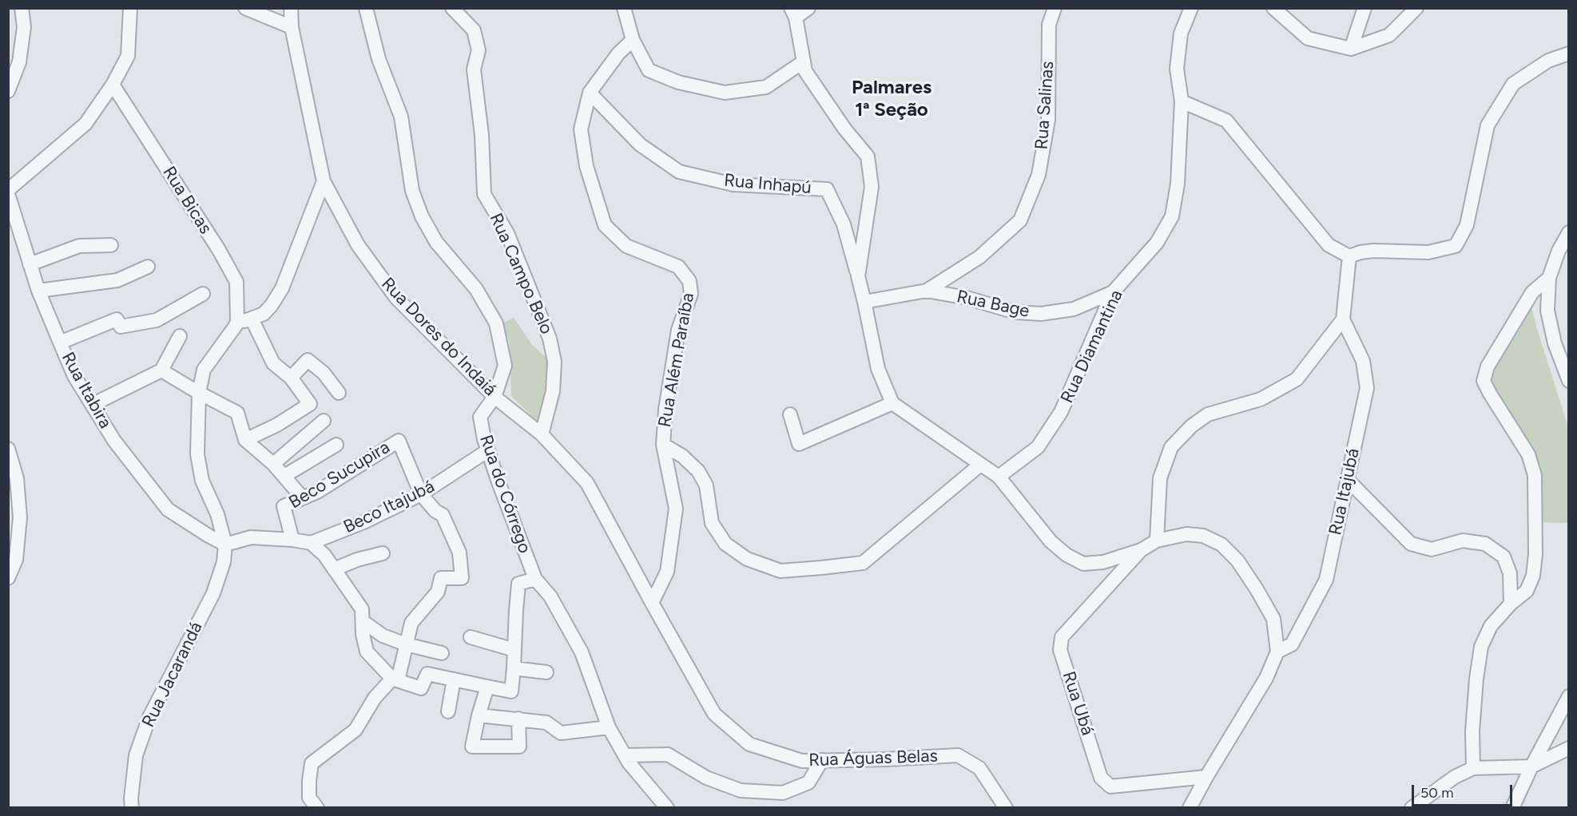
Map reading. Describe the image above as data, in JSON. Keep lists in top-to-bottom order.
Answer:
{
  "streets": {
    "street": [
      "Rua Salinas",
      "Rua Inhapú",
      "Rua Bicas",
      "Rua Campo Belo",
      "Rua Bage",
      "Rua Dores do Indaiá",
      "Rua Diamantina",
      "Rua Além Paraíba",
      "Rua Itabira",
      "Beco Sucupira",
      "Rua Itajubá",
      "Rua do Córrego",
      "Beco Itajubá",
      "Rua Jacarandá",
      "Rua Ubá",
      "Rua Águas Belas"
    ]
  },
  "crossings": [
    ["Rua Salinas", "Rua Bage"],
    ["Rua Inhapú", "Rua Além Paraíba"],
    ["Rua Campo Belo", "Rua Dores do Indaiá"],
    ["Rua Bage", "Rua Diamantina"],
    ["Rua Dores do Indaiá", "Rua Além Paraíba"],
    ["Rua Dores do Indaiá", "Rua do Córrego"],
    ["Rua Dores do Indaiá", "Rua Águas Belas"],
    ["Rua Além Paraíba", "Rua Águas Belas"],
    ["Rua Itabira", "Rua Jacarandá"],
    ["Beco Sucupira", "Beco Itajubá"],
    ["Rua do Córrego", "Beco Itajubá"]
  ],
  "districts": ["Palmares 1ª Seção"],
  "scale_bar": "50 m"
}
